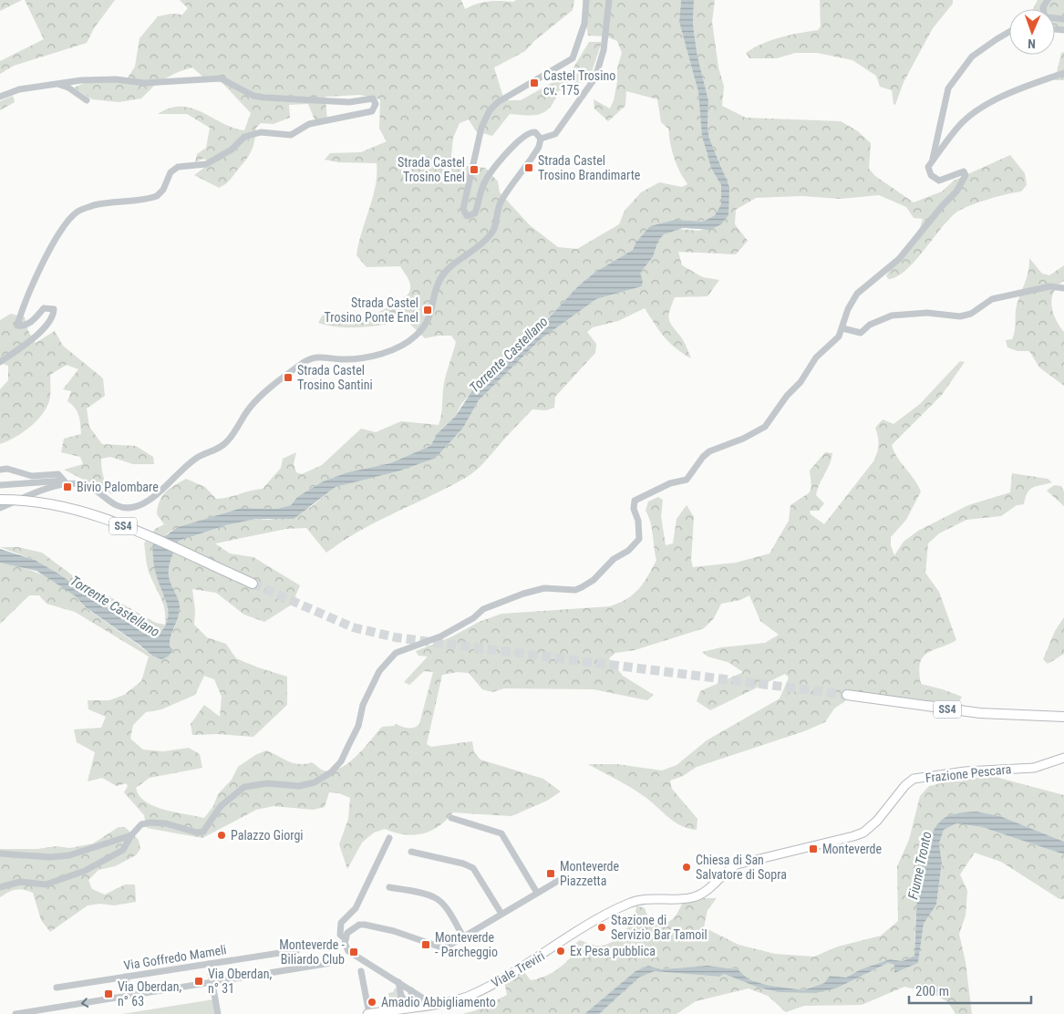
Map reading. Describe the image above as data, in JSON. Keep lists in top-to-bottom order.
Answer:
{
  "streets": {
    "highway": ["SS4"],
    "main road": ["Frazione Pescara", "Viale Treviri"],
    "street": ["Via Goffredo Mameli"]
  },
  "crossings": [
    ["Frazione Pescara", "Viale Treviri"]
  ],
  "water": ["Torrente Castellano", "Fiume Tronto"],
  "places": {
    "transit": [
      "Castel Trosino cv. 175",
      "Strada Castel Trosino Brandimarte",
      "Strada Castel Trosino Enel",
      "Strada Castel Trosino Ponte Enel",
      "Strada Castel Trosino Santini",
      "Bivio Palombare",
      "Monteverde",
      "Monteverde Piazzetta",
      "Monteverde - Parcheggio",
      "Monteverde - Biliardo Club",
      "Via Oberdan, n° 31",
      "Via Oberdan, n° 63"
    ],
    "other": [
      "Palazzo Giorgi",
      "Chiesa di San Salvatore di Sopra",
      "Stazione di Servizio Bar Tamoil",
      "Ex Pesa pubblica",
      "Amadio Abbigliamento"
    ]
  },
  "scale_bar": "200 m",
  "north": "bottom"
}
